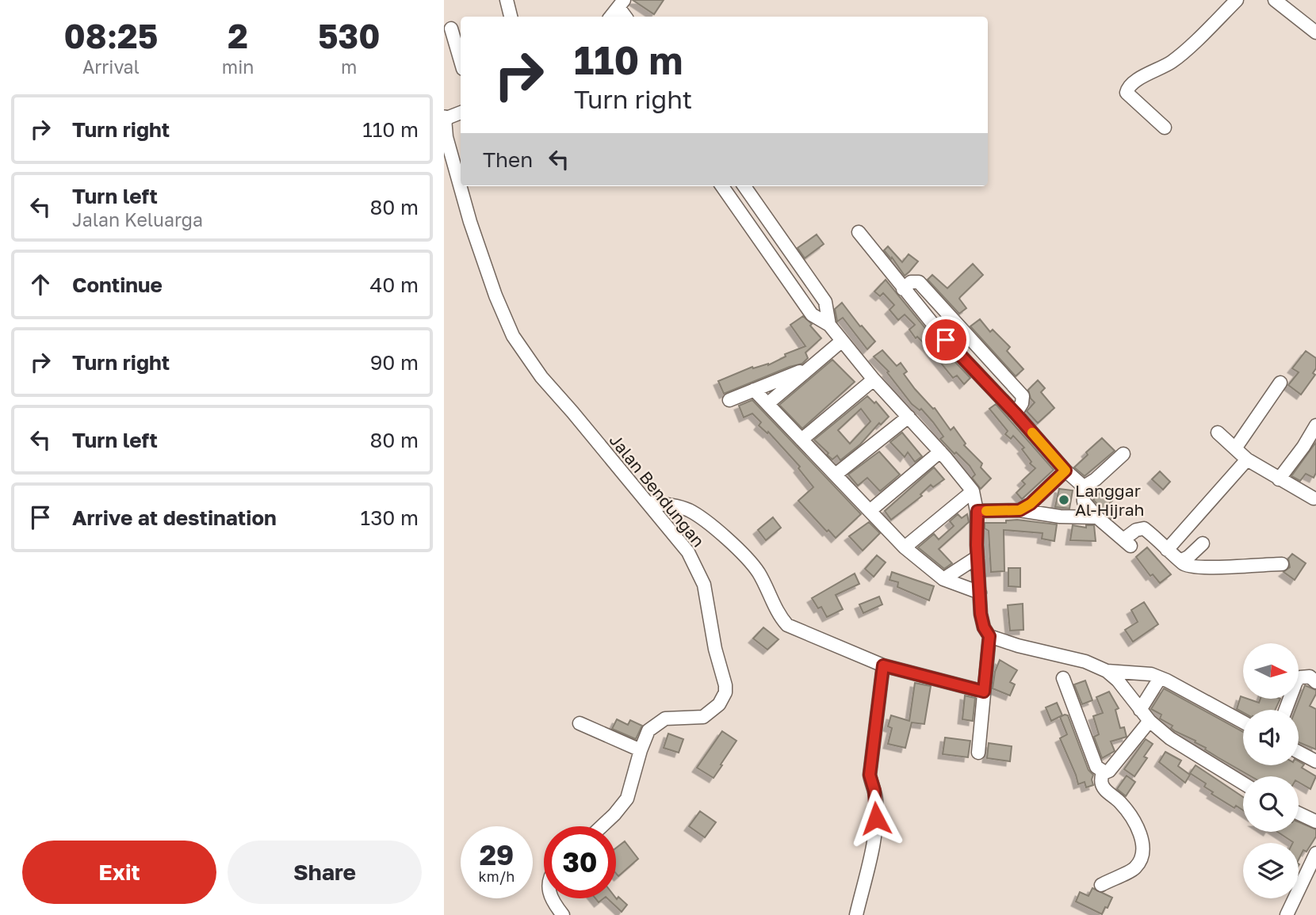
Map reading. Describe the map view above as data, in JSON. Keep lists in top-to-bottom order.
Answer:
{
  "streets": {
    "street": ["Jalan Bendungan"]
  },
  "places": ["Langgar Al-Hijrah"],
  "north": "right",
  "page": {
    "eta": [
      "08:25",
      "Arrival",
      "2",
      "min",
      "530",
      "m"
    ],
    "turn": ["110 m", "Turn right"],
    "list": [
      {
        "name": "Turn right",
        "value": "110 m"
      },
      {
        "name": "Turn left",
        "note": "Jalan Keluarga",
        "value": "80 m"
      },
      {
        "name": "Continue",
        "value": "40 m"
      },
      {
        "name": "Turn right",
        "value": "90 m"
      },
      {
        "name": "Turn left",
        "value": "80 m"
      },
      {
        "name": "Arrive at destination",
        "value": "130 m"
      }
    ],
    "then": "Then",
    "speed": "29 km/h",
    "limit": "30",
    "buttons": ["Exit", "Share"]
  }
}
